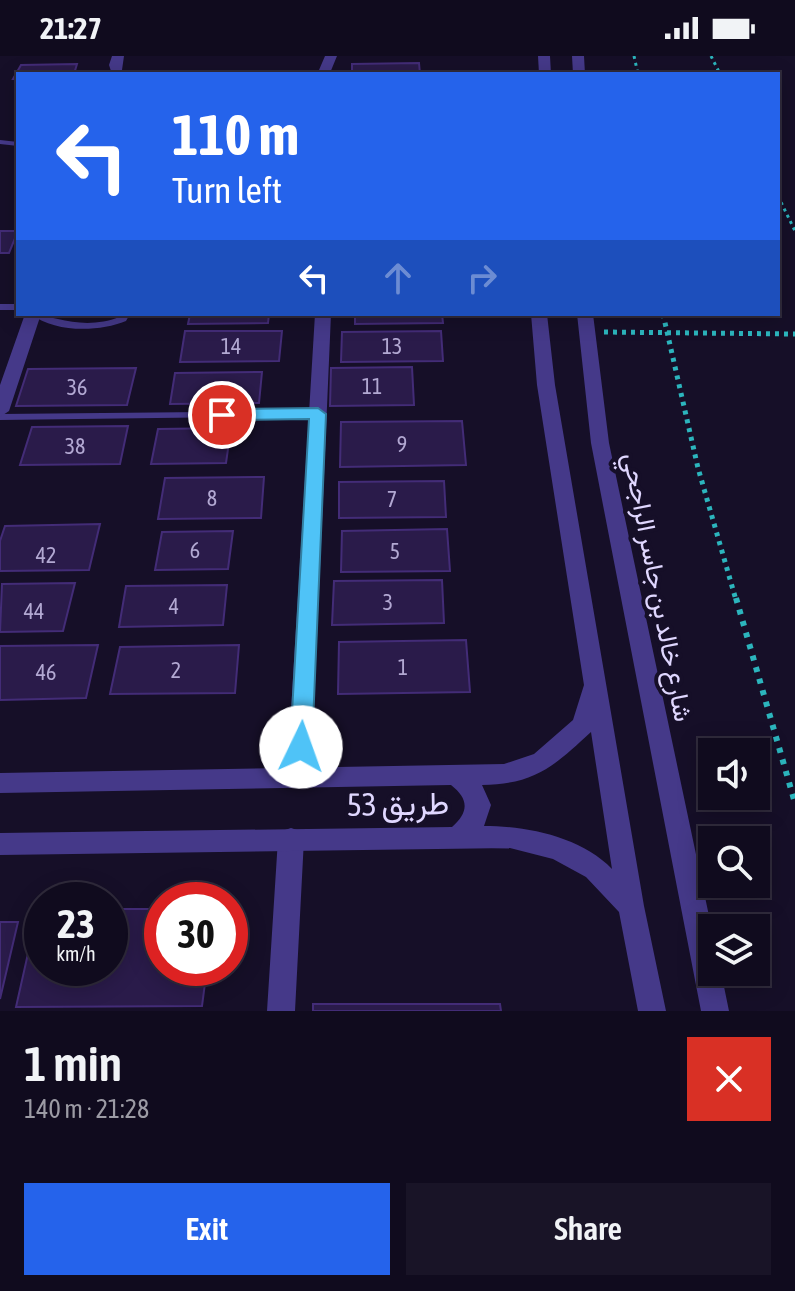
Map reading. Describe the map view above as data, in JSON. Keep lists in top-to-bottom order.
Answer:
{
  "streets": {
    "street": ["شارع خالد بن جاسر الراجحي", "طريق 53"]
  },
  "house_numbers": [
    "14",
    "13",
    "11",
    "36",
    "9",
    "38",
    "8",
    "7",
    "6",
    "5",
    "42",
    "3",
    "4",
    "44",
    "1",
    "2",
    "46"
  ],
  "page": {
    "status": "21:27",
    "turn": ["110 m", "Turn left"],
    "speed": "23 km/h",
    "limit": "30",
    "heading": ["1 min", "140 m · 21:28"],
    "buttons": ["Exit", "Share"]
  }
}
